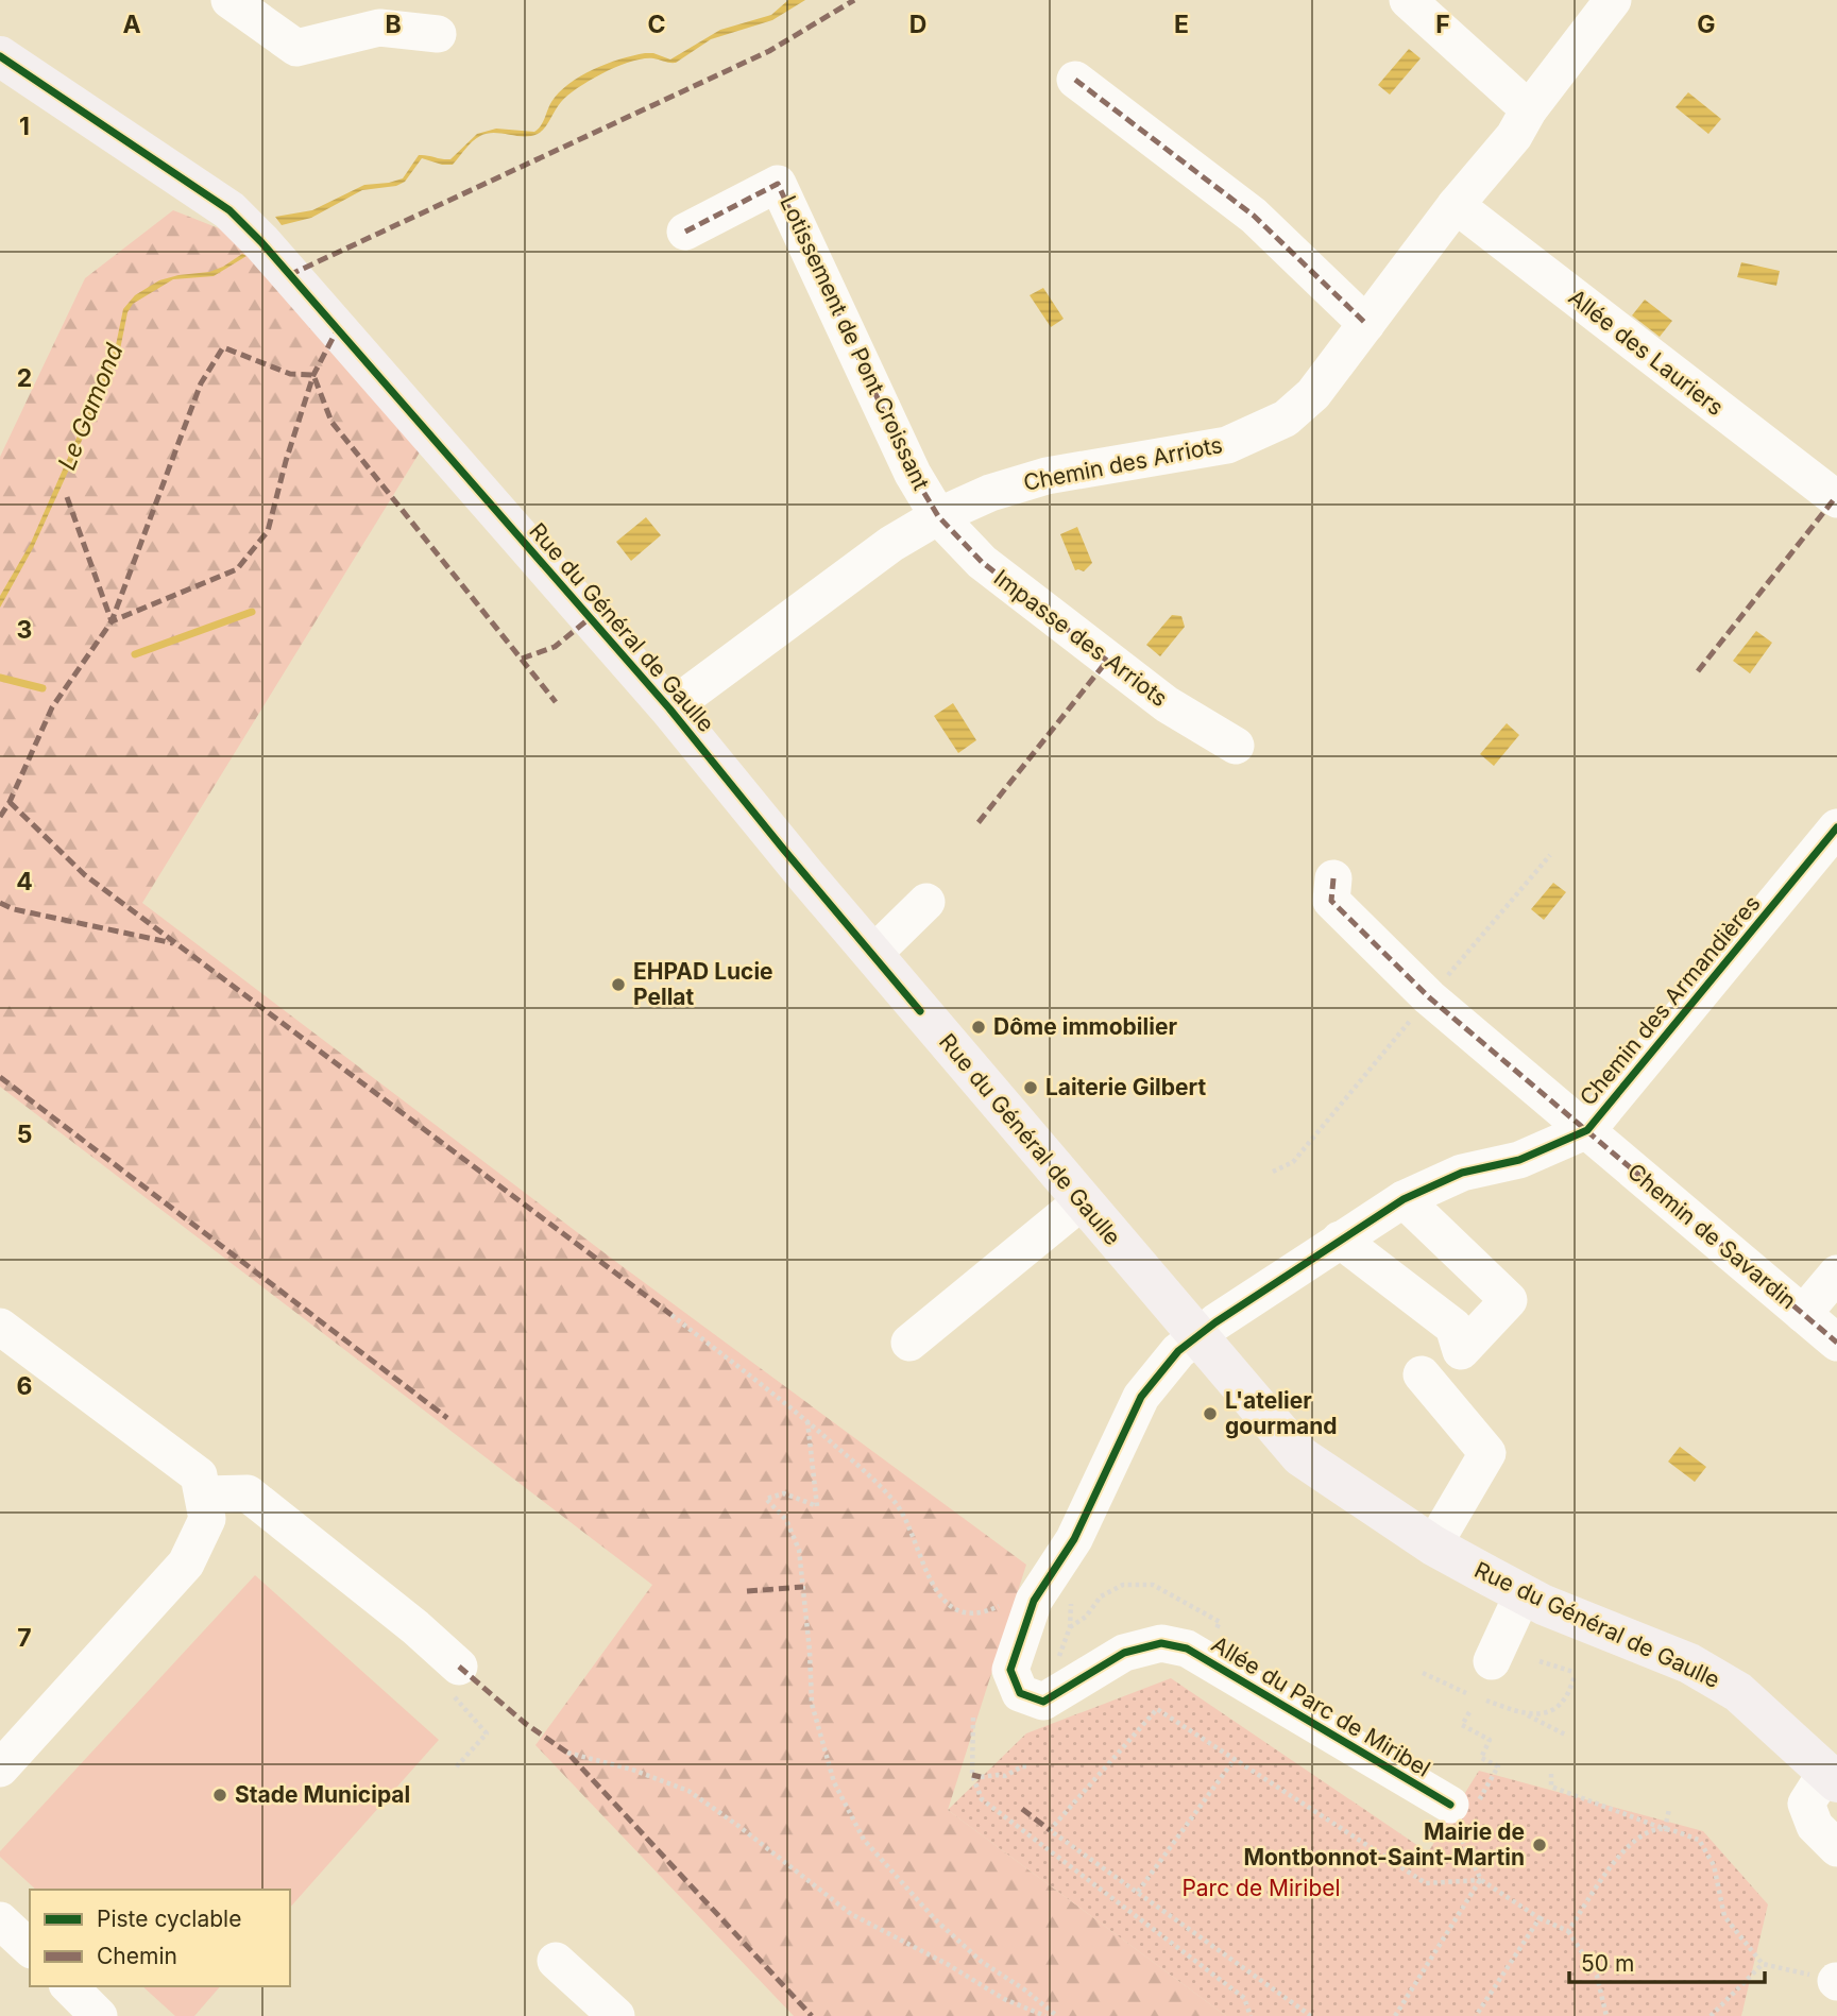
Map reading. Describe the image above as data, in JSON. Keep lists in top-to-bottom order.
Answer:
{
  "streets": {
    "main road": ["Rue du Général de Gaulle"],
    "street": [
      "Lotissement de Pont Croissant",
      "Allée des Lauriers",
      "Chemin des Arriots",
      "Impasse des Arriots",
      "Chemin des Armandières",
      "Chemin de Savardin",
      "Allée du Parc de Miribel"
    ]
  },
  "crossings": [
    ["Lotissement de Pont Croissant", "Chemin des Arriots"],
    ["Lotissement de Pont Croissant", "Impasse des Arriots"],
    ["Allée des Lauriers", "Chemin des Arriots"],
    ["Chemin des Arriots", "Rue du Général de Gaulle"],
    ["Chemin des Arriots", "Impasse des Arriots"],
    ["Rue du Général de Gaulle", "Chemin des Armandières"],
    ["Rue du Général de Gaulle", "Allée du Parc de Miribel"],
    ["Chemin des Armandières", "Chemin de Savardin"],
    ["Chemin des Armandières", "Allée du Parc de Miribel"]
  ],
  "water": ["Le Gamond"],
  "parks": ["Parc de Miribel"],
  "places": [
    "EHPAD Lucie Pellat",
    "Dôme immobilier",
    "Laiterie Gilbert",
    "L'atelier gourmand",
    "Stade Municipal",
    "Mairie de Montbonnot-Saint-Martin"
  ],
  "legend": ["Piste cyclable", "Chemin"],
  "scale_bar": "50 m",
  "grid": {
    "columns": [
      "A",
      "B",
      "C",
      "D",
      "E",
      "F",
      "G"
    ],
    "rows": [
      "1",
      "2",
      "3",
      "4",
      "5",
      "6",
      "7"
    ]
  }
}
